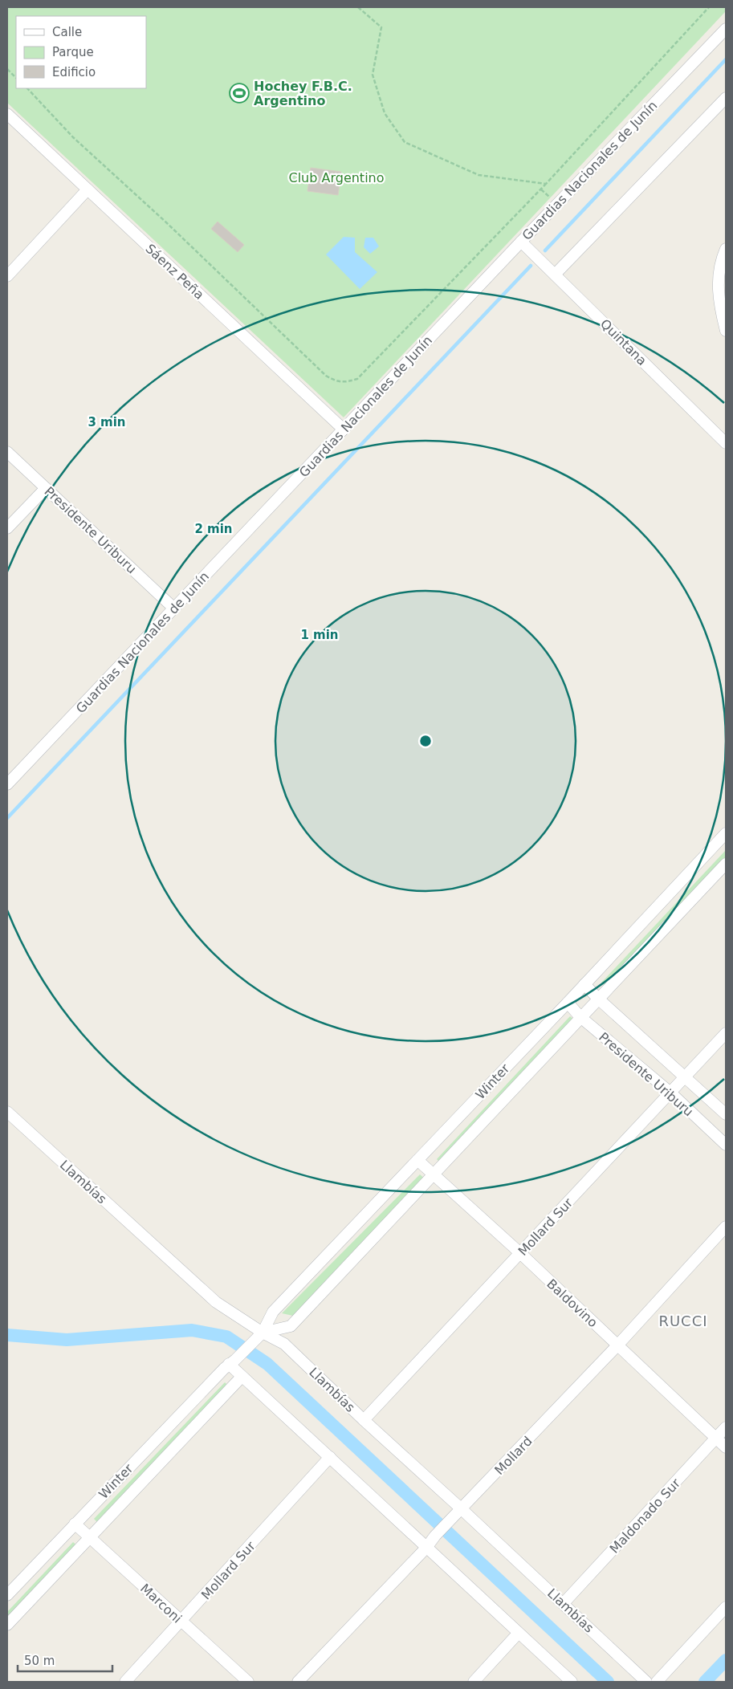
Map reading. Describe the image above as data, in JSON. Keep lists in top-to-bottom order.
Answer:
{
  "streets": {
    "street": [
      "Guardias Nacionales de Junín",
      "Sáenz Peña",
      "Quintana",
      "Presidente Uriburu",
      "Winter",
      "Llambías",
      "Mollard Sur",
      "Baldovino",
      "Mollard",
      "Maldonado Sur",
      "Marconi"
    ]
  },
  "crossings": [
    ["Guardias Nacionales de Junín", "Sáenz Peña"],
    ["Guardias Nacionales de Junín", "Quintana"],
    ["Guardias Nacionales de Junín", "Presidente Uriburu"],
    ["Presidente Uriburu", "Winter"],
    ["Presidente Uriburu", "Mollard Sur"],
    ["Winter", "Llambías"],
    ["Winter", "Baldovino"],
    ["Winter", "Marconi"],
    ["Llambías", "Mollard Sur"],
    ["Llambías", "Mollard"],
    ["Llambías", "Maldonado Sur"],
    ["Mollard Sur", "Baldovino"],
    ["Mollard Sur", "Marconi"],
    ["Baldovino", "Mollard"],
    ["Baldovino", "Maldonado Sur"]
  ],
  "districts": ["RUCCI"],
  "parks": ["Club Argentino"],
  "places": {
    "sports": ["Hochey F.B.C. Argentino"]
  },
  "legend": ["Calle", "Parque", "Edificio"],
  "scale_bar": "50 m",
  "rings": ["3 min", "2 min", "1 min"]
}
